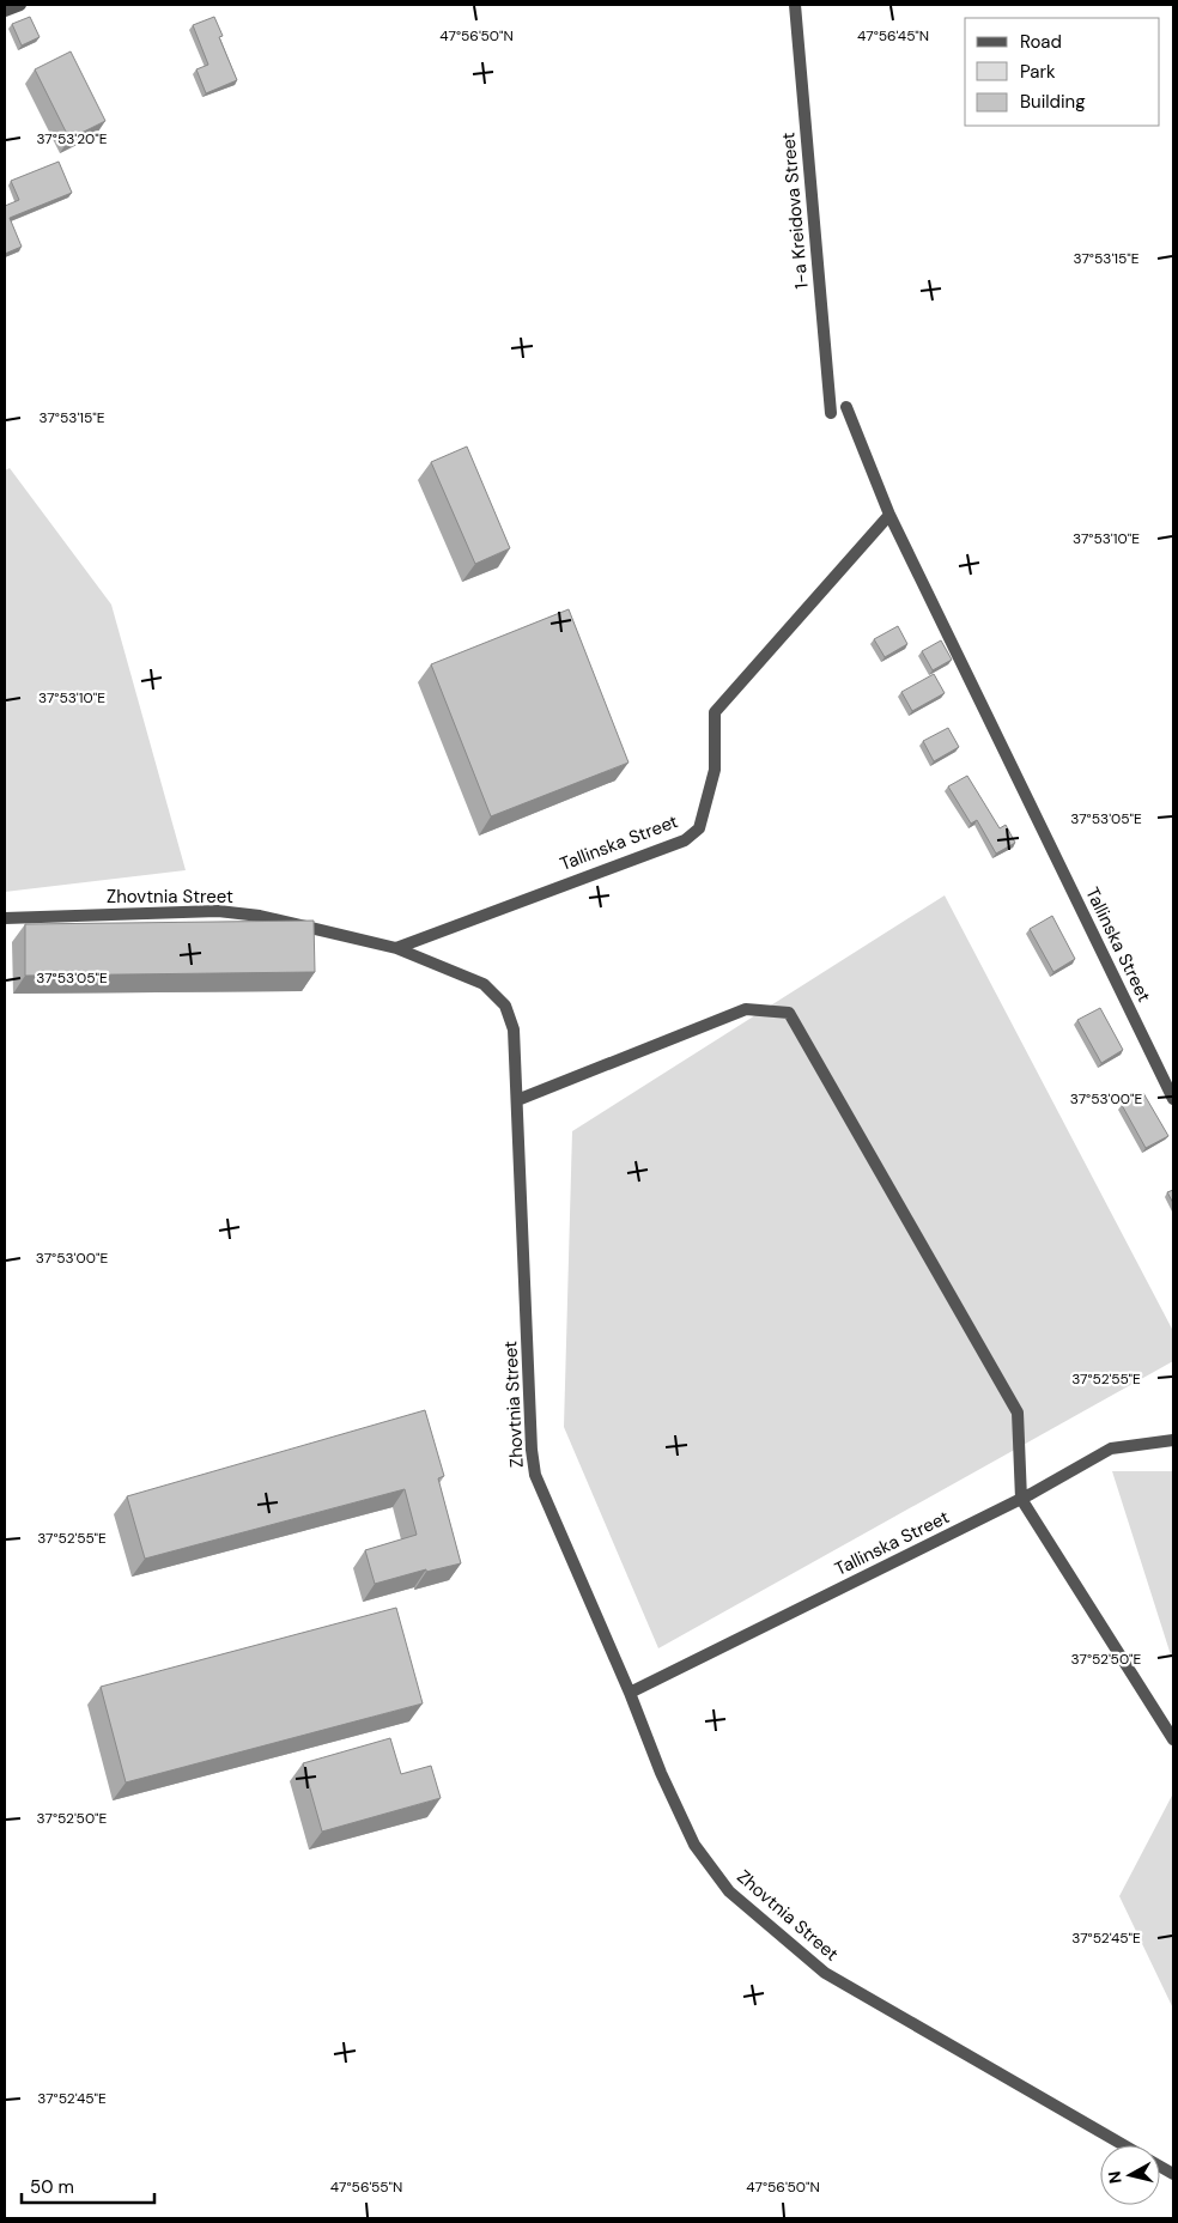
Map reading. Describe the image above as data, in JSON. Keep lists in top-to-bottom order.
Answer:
{
  "streets": {
    "street": ["1-a Kreidova Street", "Tallinska Street", "Zhovtnia Street"]
  },
  "crossings": [
    ["Tallinska Street", "Zhovtnia Street"]
  ],
  "legend": ["Road", "Park", "Building"],
  "scale_bar": "50 m",
  "north": "left",
  "coordinates": [
    "47°56'50\"N",
    "47°56'45\"N",
    "37°53'20\"E",
    "37°53'15\"E",
    "37°53'10\"E",
    "37°53'05\"E",
    "37°53'00\"E",
    "37°52'55\"E",
    "37°52'50\"E",
    "37°52'45\"E",
    "47°56'55\"N"
  ]
}
